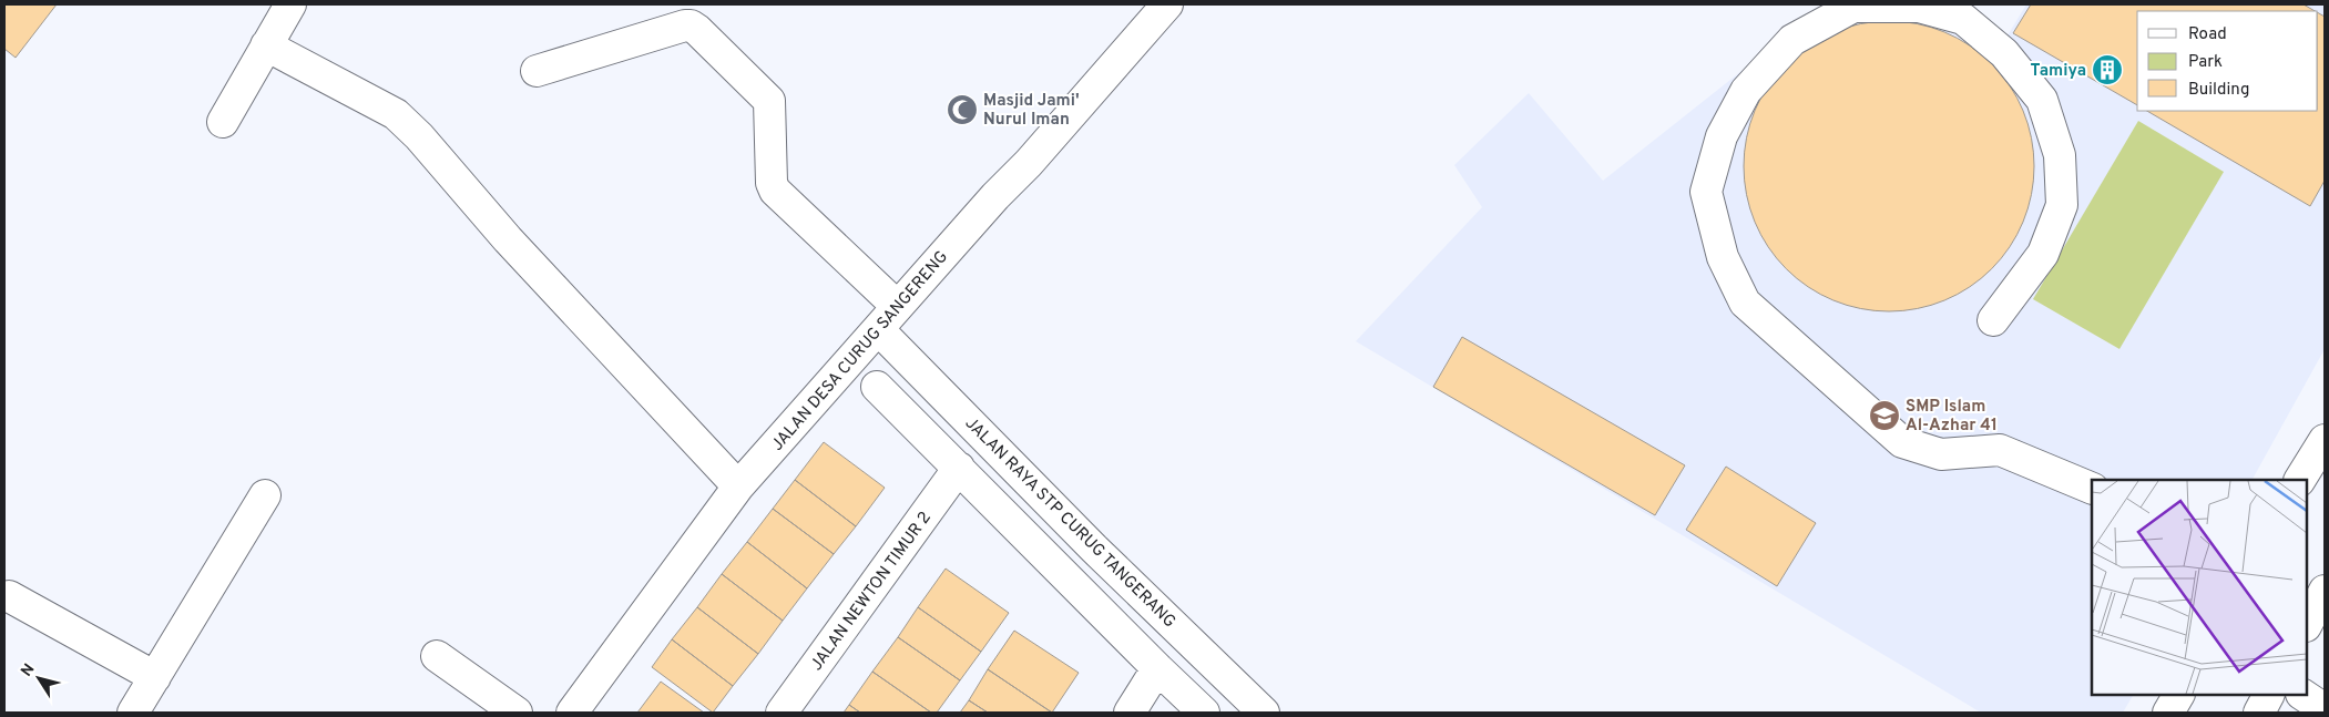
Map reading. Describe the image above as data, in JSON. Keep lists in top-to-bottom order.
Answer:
{
  "streets": {
    "street": ["JALAN DESA CURUG SANGERENG", "JALAN RAYA STP CURUG TANGERANG", "JALAN NEWTON TIMUR 2"]
  },
  "crossings": [
    ["JALAN DESA CURUG SANGERENG", "JALAN RAYA STP CURUG TANGERANG"]
  ],
  "places": {
    "building": ["Tamiya"],
    "mosque": ["Masjid Jami' Nurul Iman"],
    "school or university": ["SMP Islam Al-Azhar 41"]
  },
  "legend": ["Road", "Park", "Building"],
  "north": "top left"
}
